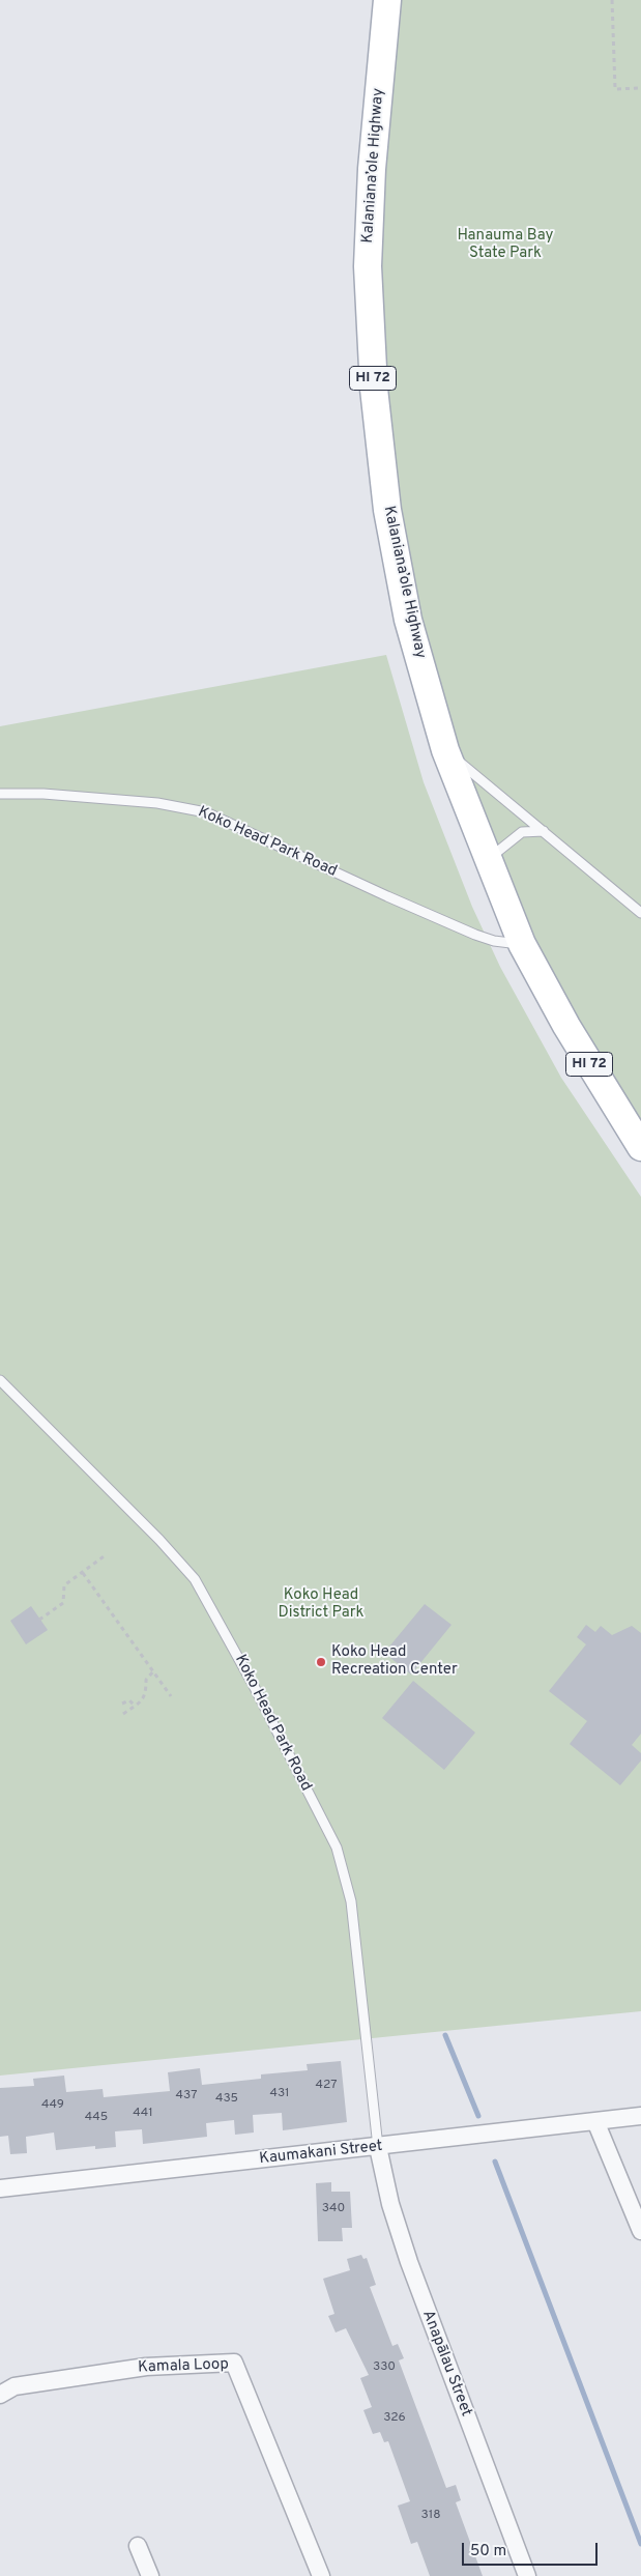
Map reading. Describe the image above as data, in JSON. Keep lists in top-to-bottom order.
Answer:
{
  "streets": {
    "main road": ["Kalaniana’ole Highway", "HI 72"],
    "street": ["Kaumakani Street", "Anapālau Street", "Kamala Loop"],
    "lane": ["Koko Head Park Road"]
  },
  "crossings": [
    ["Kalaniana’ole Highway", "Koko Head Park Road"],
    ["Koko Head Park Road", "Kaumakani Street"],
    ["Koko Head Park Road", "Anapālau Street"],
    ["Kaumakani Street", "Anapālau Street"]
  ],
  "parks": ["Hanauma Bay State Park", "Koko Head District Park"],
  "places": ["Koko Head Recreation Center"],
  "house_numbers": [
    "427",
    "431",
    "437",
    "435",
    "449",
    "441",
    "445",
    "340",
    "330",
    "326",
    "318"
  ],
  "scale_bar": "50 m"
}
